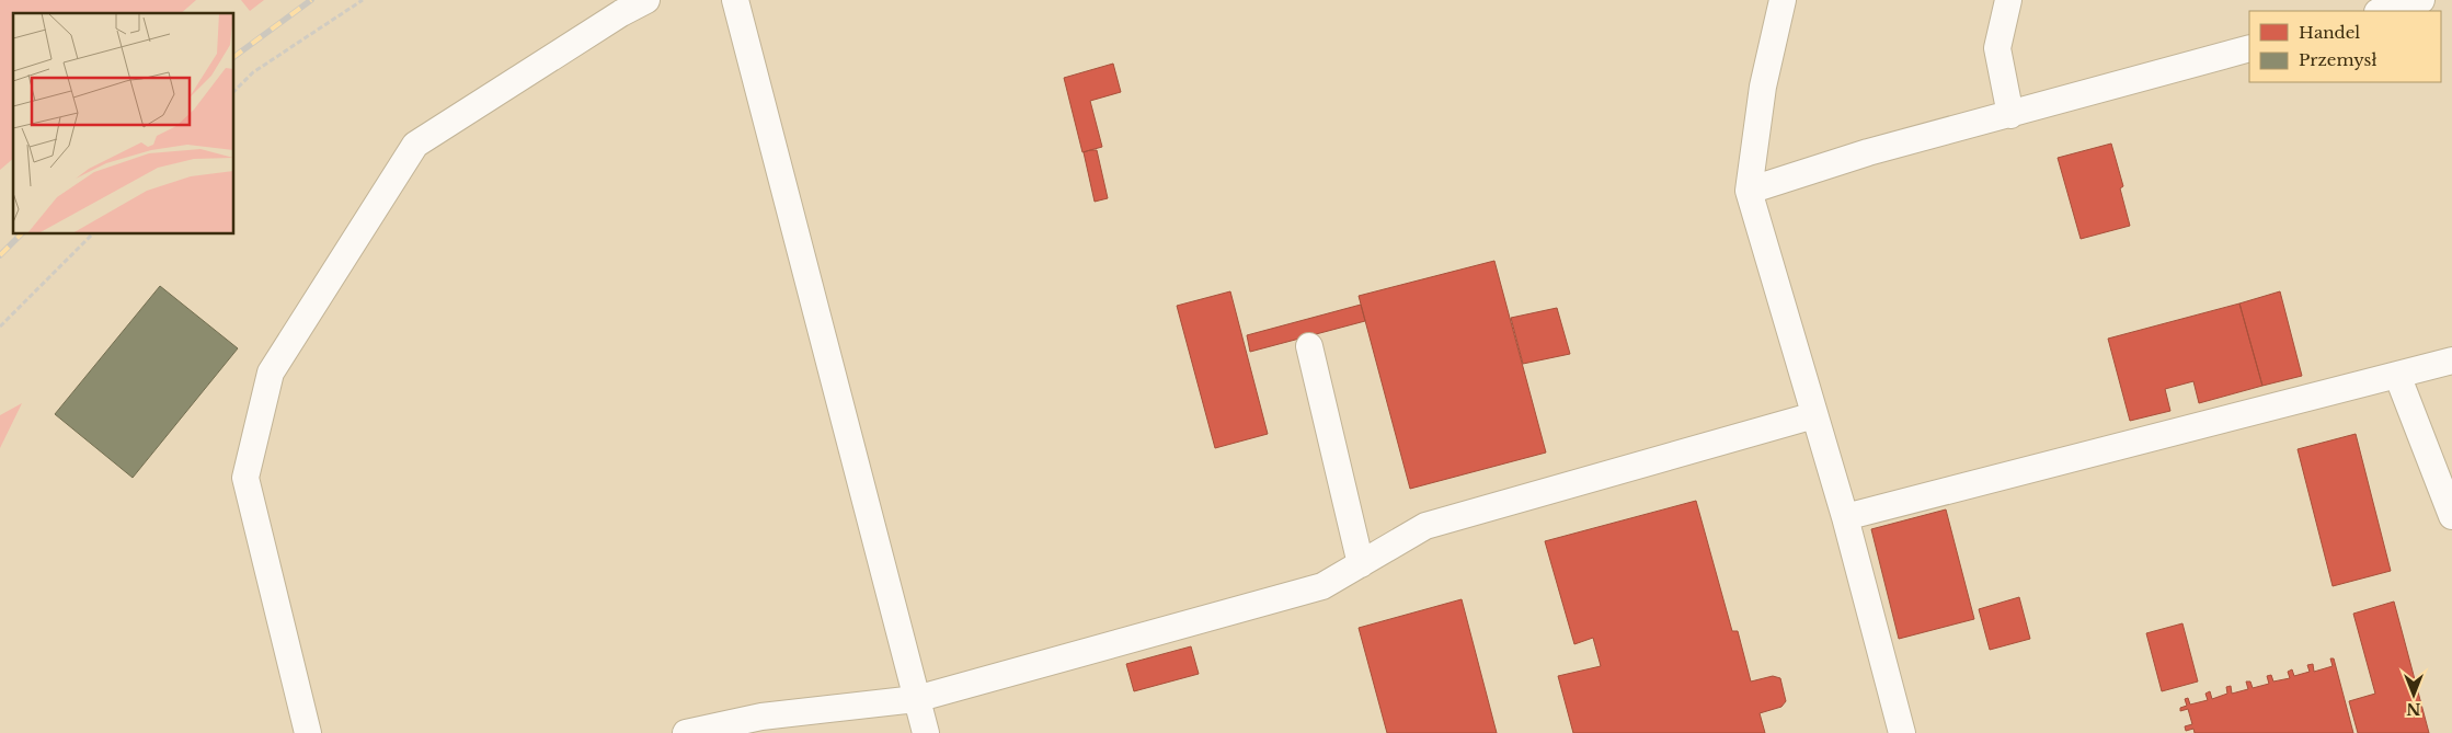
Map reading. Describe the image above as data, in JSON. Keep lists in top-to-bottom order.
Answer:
{
  "legend": ["Handel", "Przemysł"],
  "north": "bottom"
}
